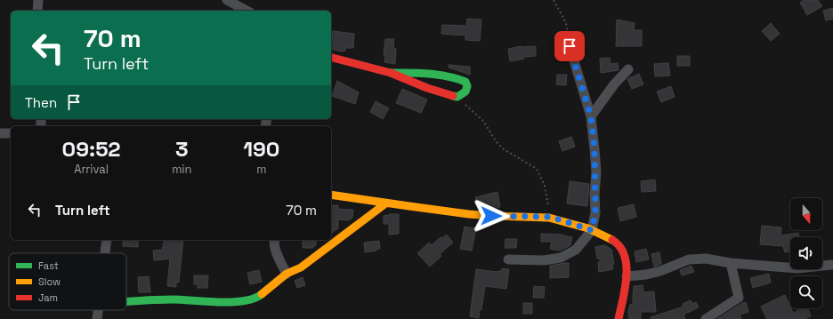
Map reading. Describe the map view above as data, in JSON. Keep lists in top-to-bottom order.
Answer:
{
  "legend": ["Fast", "Slow", "Jam"],
  "north": "bottom",
  "page": {
    "turn": ["70 m", "Turn left"],
    "then": "Then",
    "eta": [
      "09:52",
      "Arrival",
      "3",
      "min",
      "190",
      "m"
    ],
    "list": [
      {
        "name": "Turn left",
        "value": "70 m"
      }
    ]
  }
}
